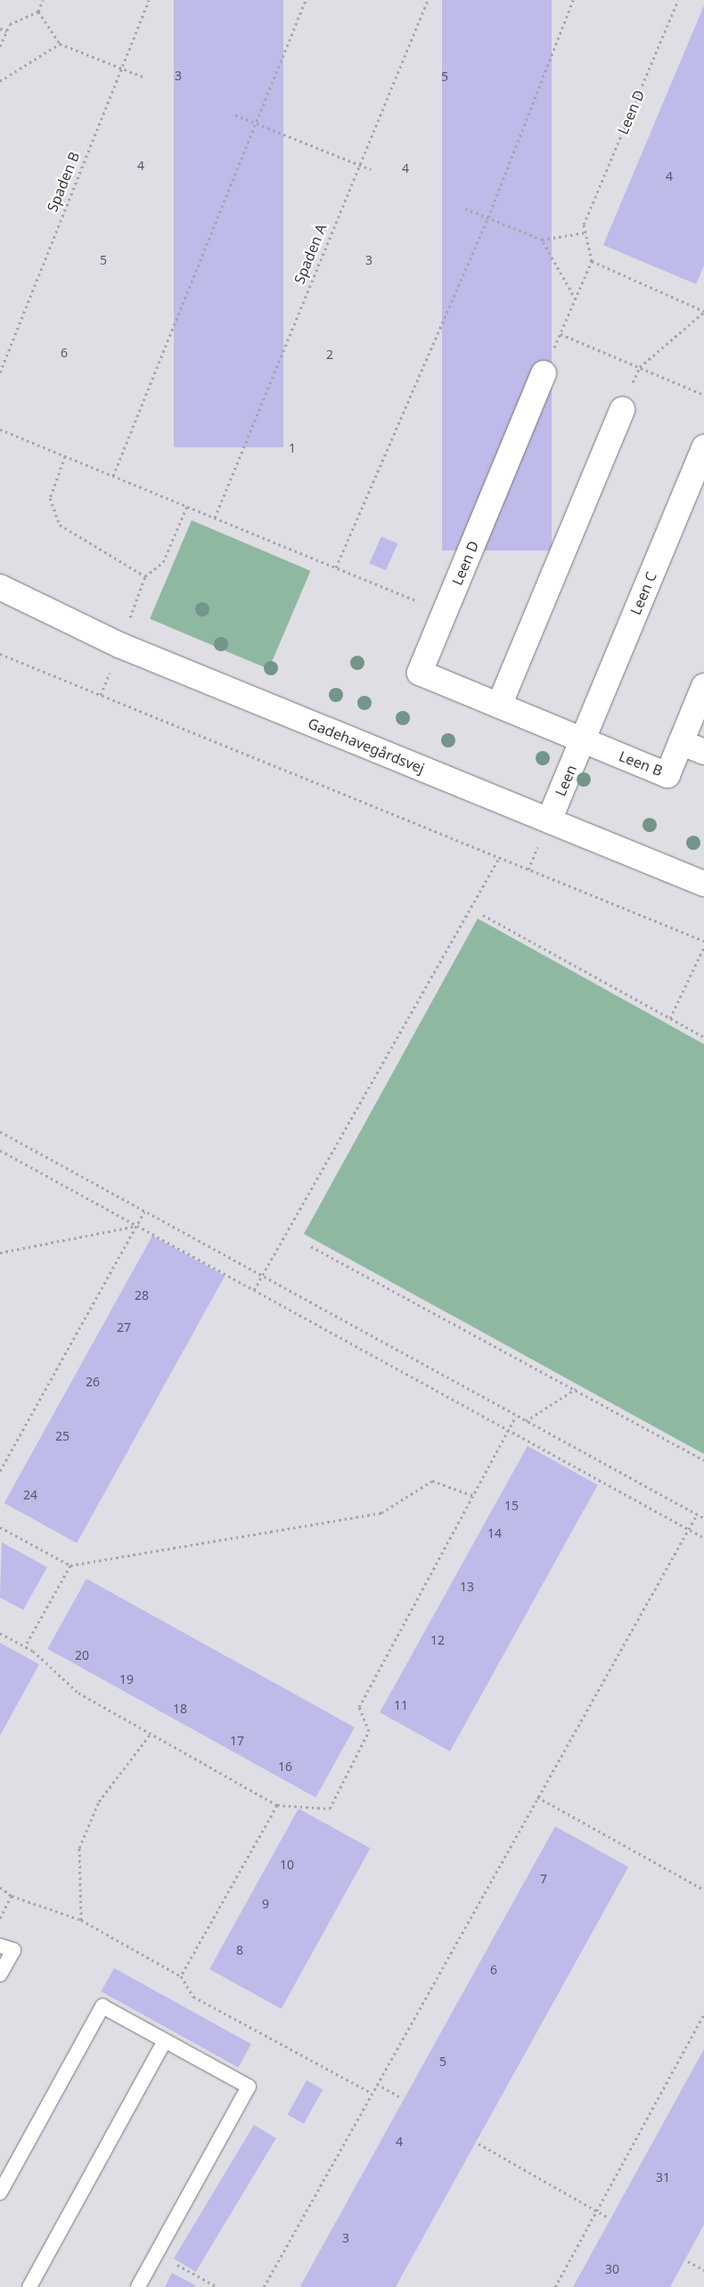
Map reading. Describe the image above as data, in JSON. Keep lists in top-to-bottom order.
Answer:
{
  "streets": {
    "street": [
      "Leen D",
      "Leen C",
      "Gadehavegårdsvej",
      "Leen B",
      "Leen"
    ],
    "path": ["Spaden B", "Spaden A"]
  },
  "crossings": [
    ["Leen D", "Leen C"],
    ["Leen D", "Leen B"],
    ["Leen D", "Leen"],
    ["Leen C", "Leen B"],
    ["Leen C", "Leen"],
    ["Gadehavegårdsvej", "Leen"],
    ["Leen B", "Leen"]
  ],
  "house_numbers": [
    "3",
    "5",
    "4",
    "4",
    "4",
    "5",
    "3",
    "6",
    "2",
    "1",
    "28",
    "27",
    "26",
    "25",
    "24",
    "15",
    "14",
    "13",
    "12",
    "20",
    "19",
    "11",
    "18",
    "17",
    "16",
    "10",
    "7",
    "9",
    "8",
    "6",
    "5",
    "4",
    "31",
    "3",
    "30"
  ]
}
